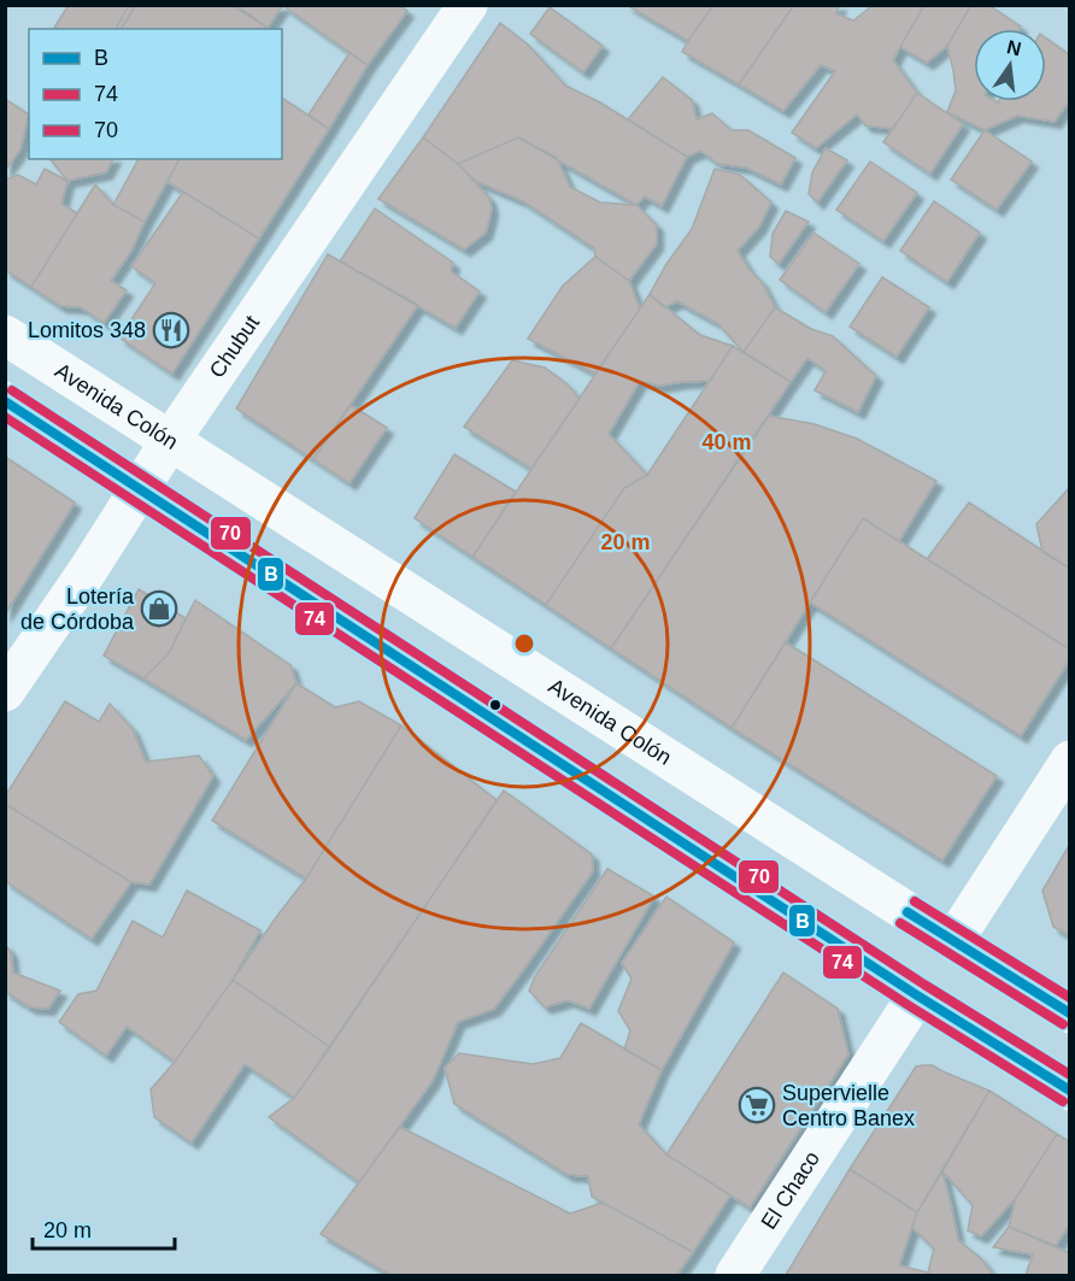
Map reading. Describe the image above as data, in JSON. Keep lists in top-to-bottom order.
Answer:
{
  "streets": {
    "main road": ["Chubut", "Avenida Colón", "El Chaco"]
  },
  "crossings": [
    ["Chubut", "Avenida Colón"]
  ],
  "places": {
    "restaurant": ["Lomitos 348"],
    "shop": ["Lotería de Córdoba"],
    "supermarket": ["Supervielle Centro Banex"]
  },
  "lines": ["transit line 70", "transit line B", "transit line 74"],
  "legend": ["B", "74", "70"],
  "scale_bar": "20 m",
  "north": "top",
  "rings": ["40 m", "20 m"]
}
